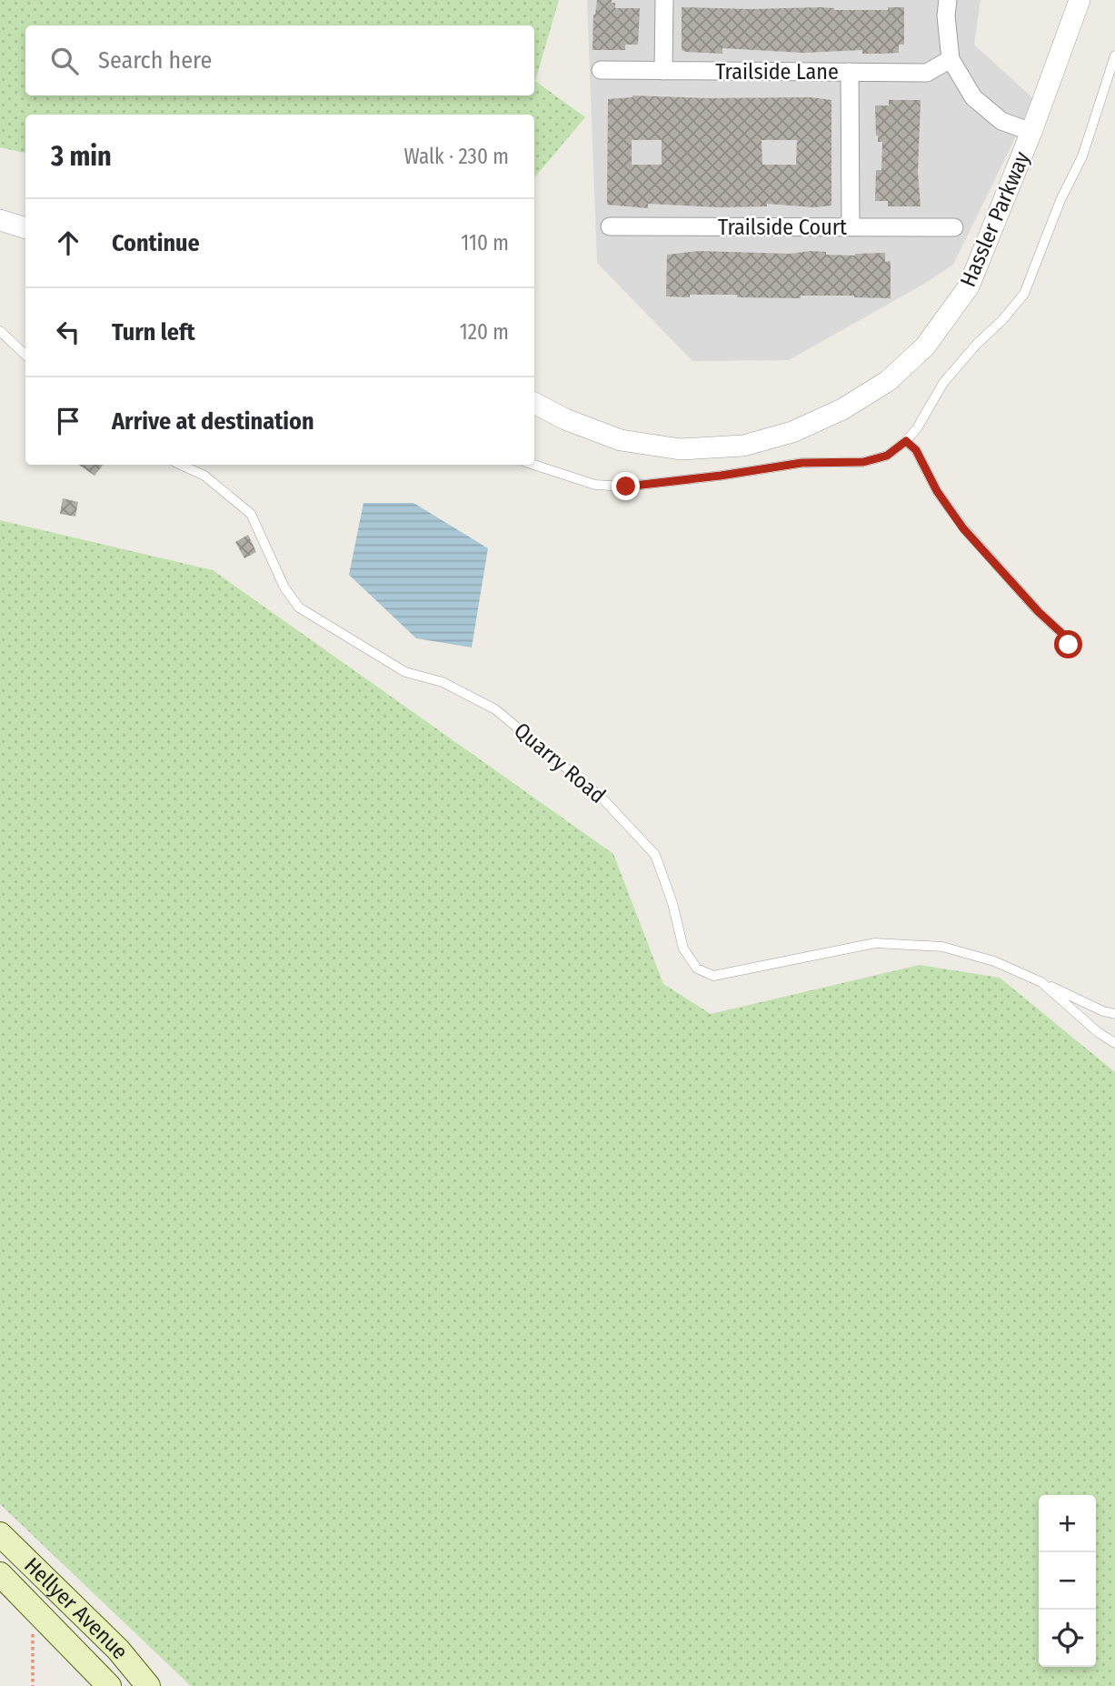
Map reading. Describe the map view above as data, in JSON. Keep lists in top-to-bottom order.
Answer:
{
  "streets": {
    "main road": ["Hellyer Avenue"],
    "street": ["Trailside Lane", "Hassler Parkway", "Trailside Court"],
    "lane": ["Quarry Road"]
  },
  "page": {
    "search": "Search here",
    "heading": ["3 min", "Walk · 230 m"],
    "list": [
      ["Continue", "110 m"],
      ["Turn left", "120 m"],
      "Arrive at destination"
    ],
    "map_buttons": ["+", "−"]
  }
}
